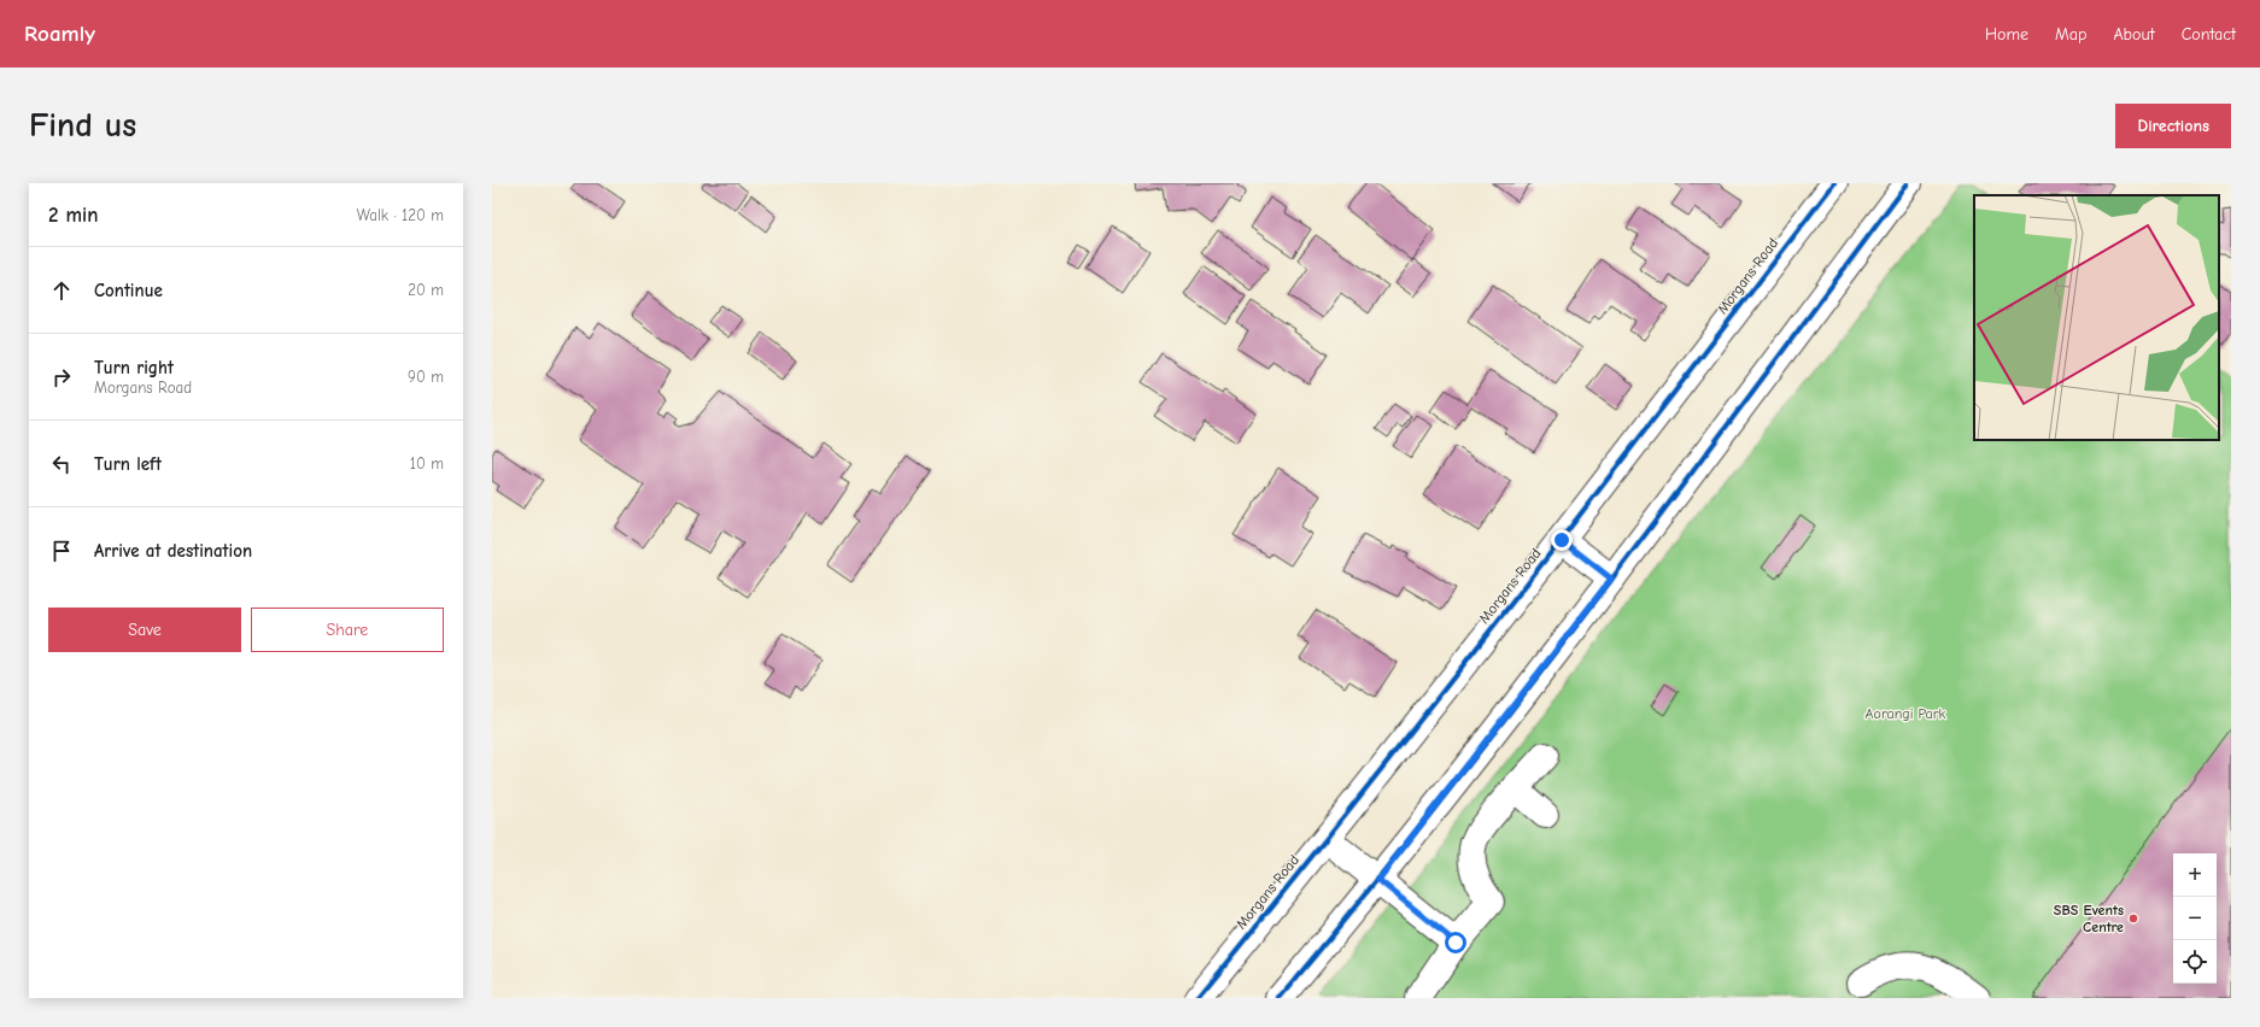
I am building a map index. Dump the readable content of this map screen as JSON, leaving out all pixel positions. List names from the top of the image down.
{
  "streets": {
    "street": ["Morgans Road"]
  },
  "parks": ["Aorangi Park"],
  "places": ["SBS Events Centre"],
  "page": {
    "header": "Roamly",
    "nav": [
      "Home",
      "Map",
      "About",
      "Contact"
    ],
    "buttons": [
      "Directions",
      ["Save", "Share"]
    ],
    "title": "Find us",
    "heading": ["2 min", "Walk · 120 m"],
    "list": [
      ["Continue", "20 m"],
      ["Turn right", "Morgans Road", "90 m"],
      ["Turn left", "10 m"],
      "Arrive at destination"
    ],
    "map_buttons": ["+", "−"]
  }
}
